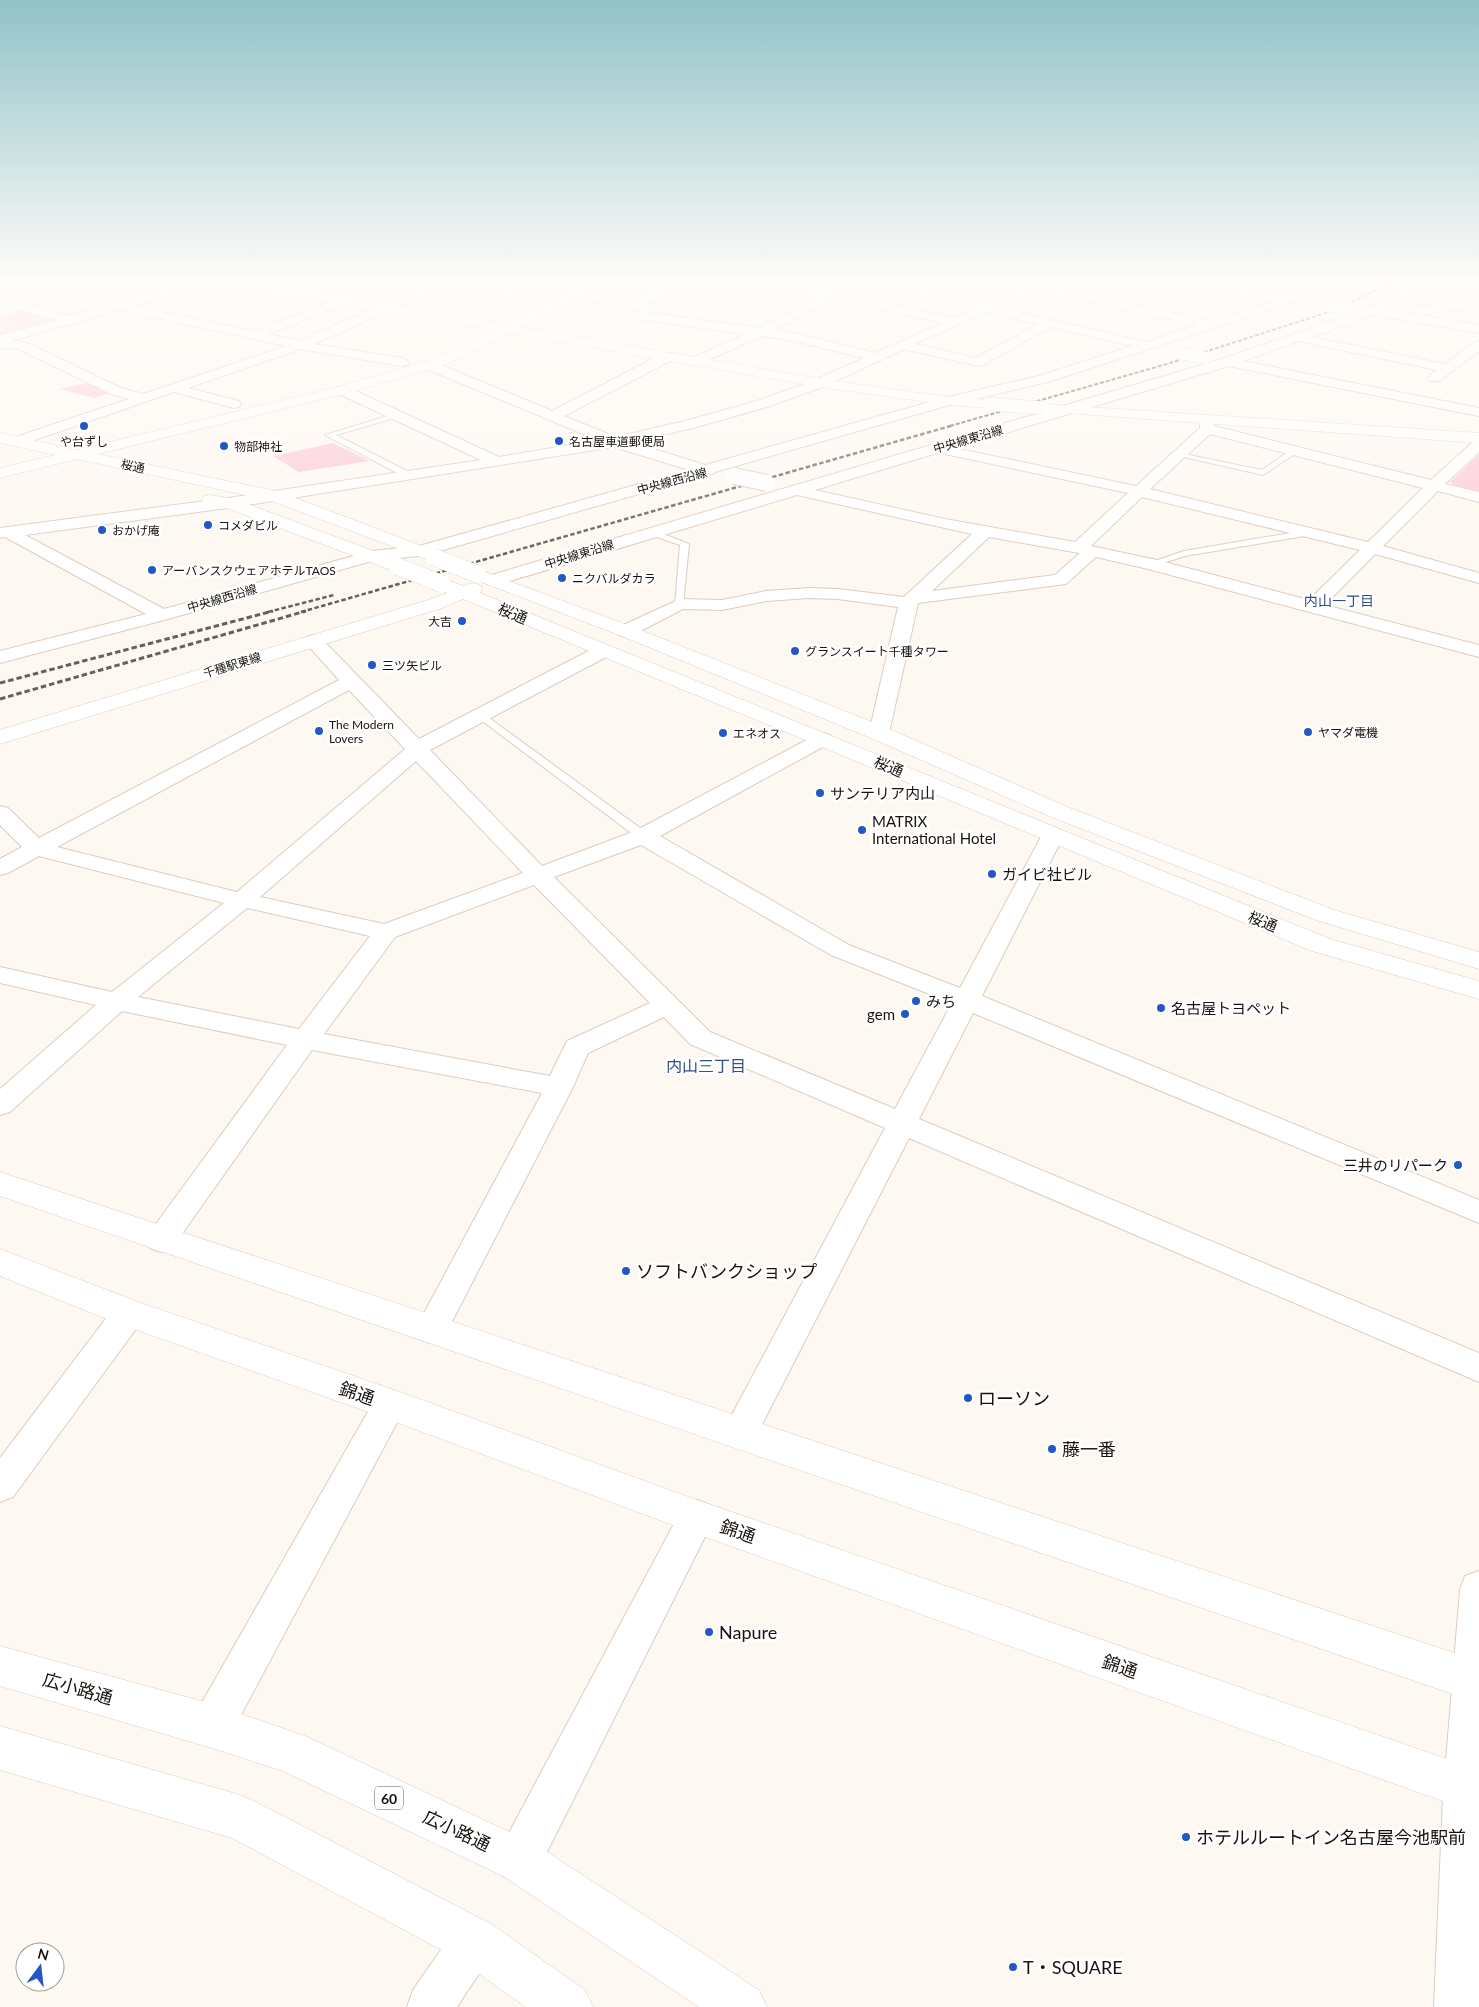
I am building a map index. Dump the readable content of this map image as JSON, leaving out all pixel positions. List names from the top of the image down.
{
  "streets": {
    "street": [
      "中央線東沿線",
      "桜通",
      "中央線西沿線",
      "千種駅東線",
      "錦通",
      "広小路通",
      "60"
    ]
  },
  "crossings": [
    ["中央線東沿線", "桜通"],
    ["中央線東沿線", "千種駅東線"],
    ["桜通", "中央線西沿線"],
    ["桜通", "千種駅東線"]
  ],
  "districts": ["内山一丁目", "内山三丁目"],
  "places": [
    "や台ずし",
    "名古屋車道郵便局",
    "物部神社",
    "コメダビル",
    "おかげ庵",
    "アーバンスクウェアホテルTAOS",
    "ニクバルダカラ",
    "大吉",
    "グランスイート千種タワー",
    "三ツ矢ビル",
    "The Modern Lovers",
    "ヤマダ電機",
    "エネオス",
    "サンテリア内山",
    "MATRIX International Hotel",
    "ガイビ社ビル",
    "みち",
    "名古屋トヨペット",
    "gem",
    "三井のリパーク",
    "ソフトバンクショップ",
    "ローソン",
    "藤一番",
    "Napure",
    "ホテルルートイン名古屋今池駅前",
    "T・SQUARE"
  ],
  "north": "top"
}
